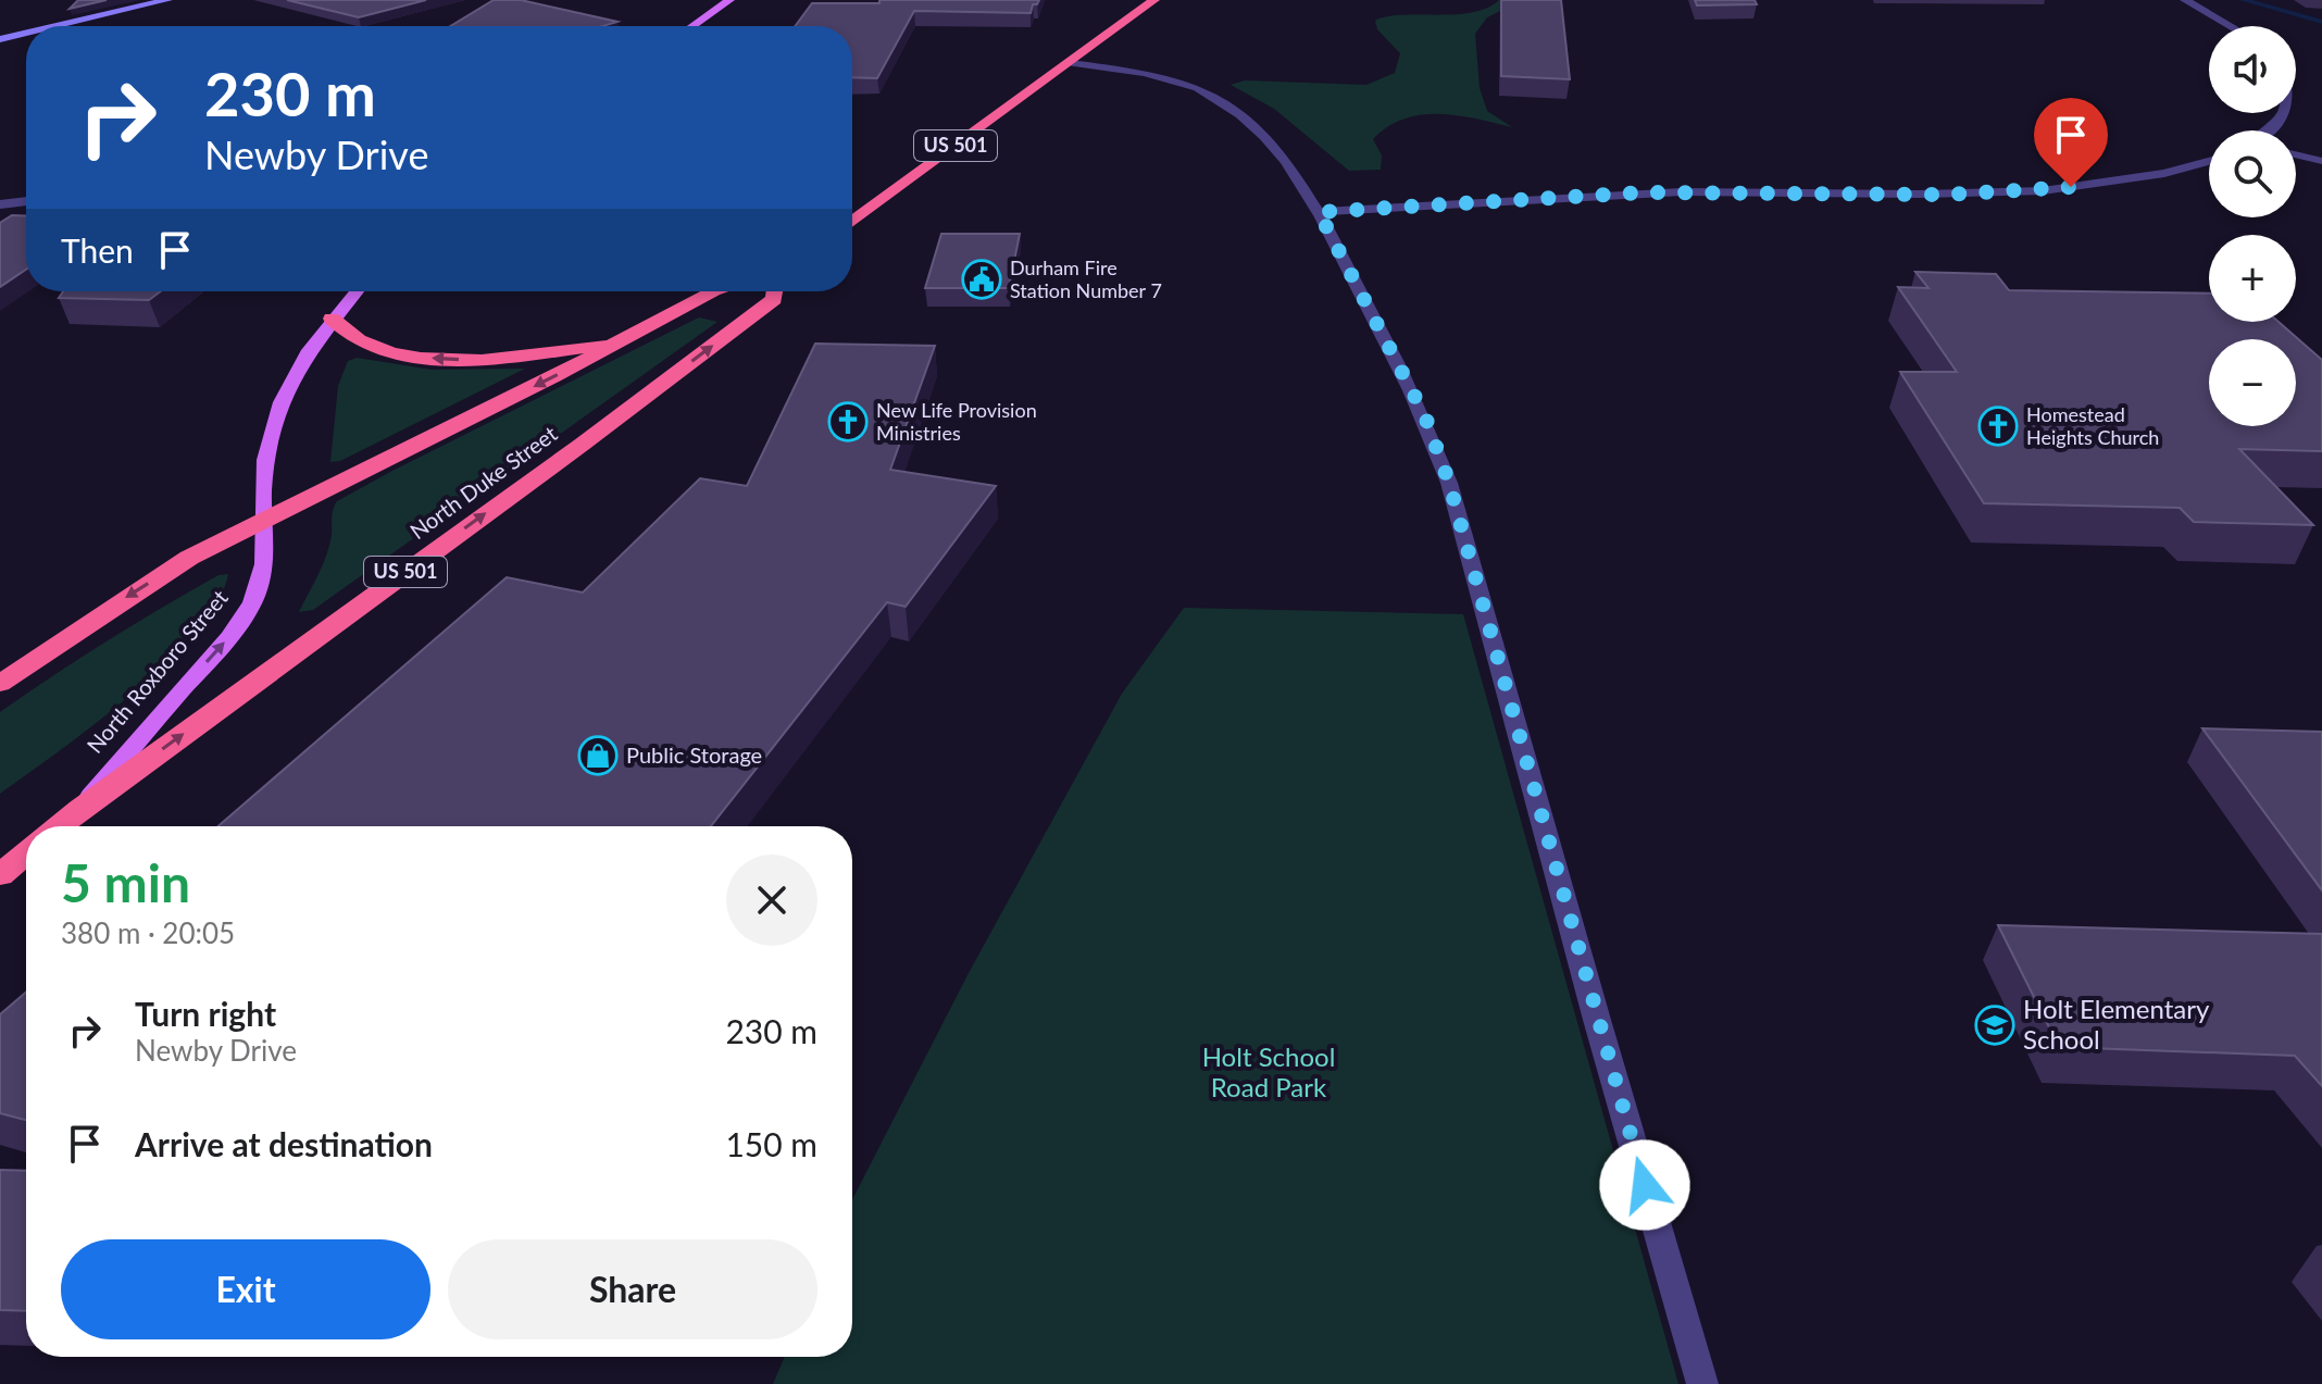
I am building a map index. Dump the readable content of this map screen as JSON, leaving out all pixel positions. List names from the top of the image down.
{
  "streets": {
    "highway": ["US 501", "North Duke Street", "North Roxboro Street"]
  },
  "crossings": [
    ["North Duke Street", "North Roxboro Street"]
  ],
  "one_way": ["North Roxboro Street"],
  "parks": ["Holt School Road Park"],
  "places": {
    "public building": ["Durham Fire Station Number 7"],
    "church": ["New Life Provision Ministries", "Homestead Heights Church"],
    "shop": ["Public Storage"],
    "school or university": ["Holt Elementary School"]
  },
  "page": {
    "map_buttons": ["+", "−"],
    "turn": ["230 m", "Newby Drive"],
    "then": "Then",
    "heading": ["5 min", "380 m · 20:05"],
    "list": [
      {
        "name": "Turn right",
        "note": "Newby Drive",
        "value": "230 m"
      },
      {
        "name": "Arrive at destination",
        "value": "150 m"
      }
    ],
    "buttons": ["Exit", "Share"]
  }
}
